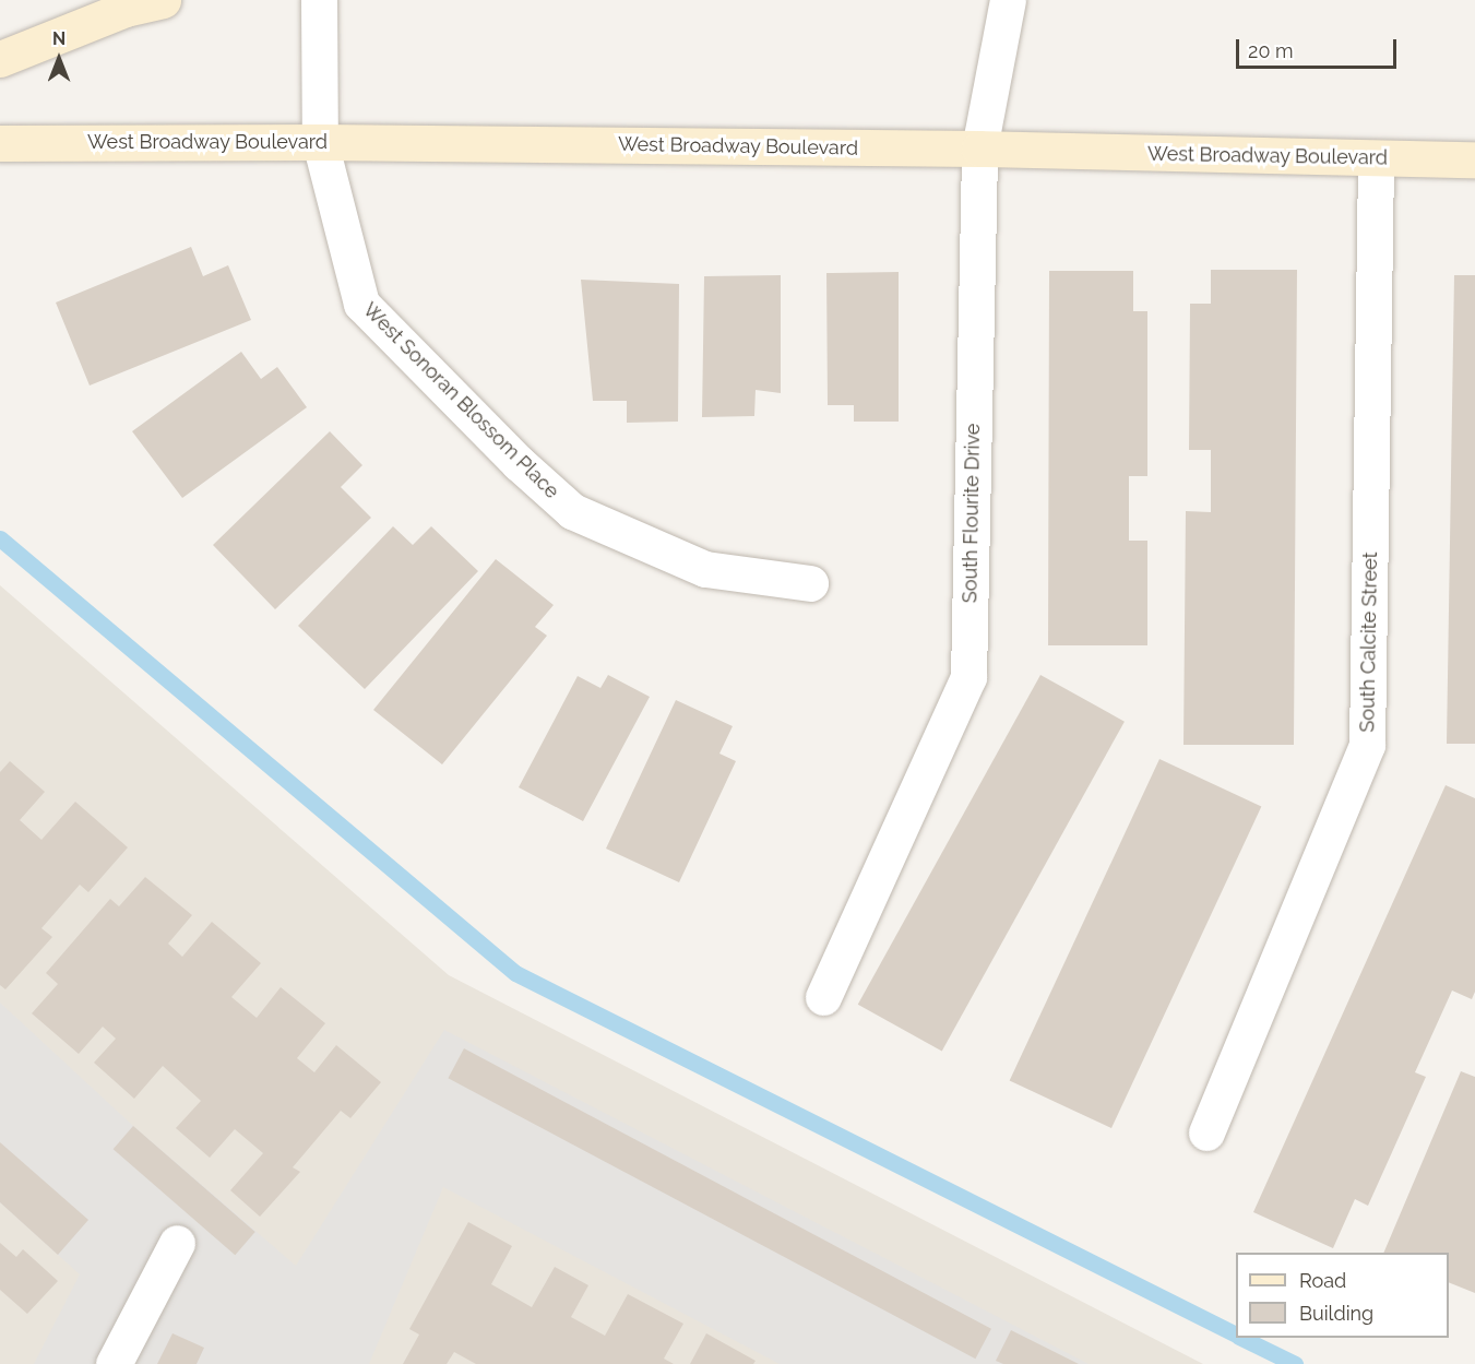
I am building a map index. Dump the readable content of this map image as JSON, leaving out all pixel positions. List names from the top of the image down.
{
  "streets": {
    "street": [
      "West Broadway Boulevard",
      "West Sonoran Blossom Place",
      "South Flourite Drive",
      "South Calcite Street"
    ]
  },
  "crossings": [
    ["West Broadway Boulevard", "West Sonoran Blossom Place"],
    ["West Broadway Boulevard", "South Flourite Drive"],
    ["West Broadway Boulevard", "South Calcite Street"]
  ],
  "legend": ["Road", "Building"],
  "scale_bar": "20 m",
  "north": "top"
}
